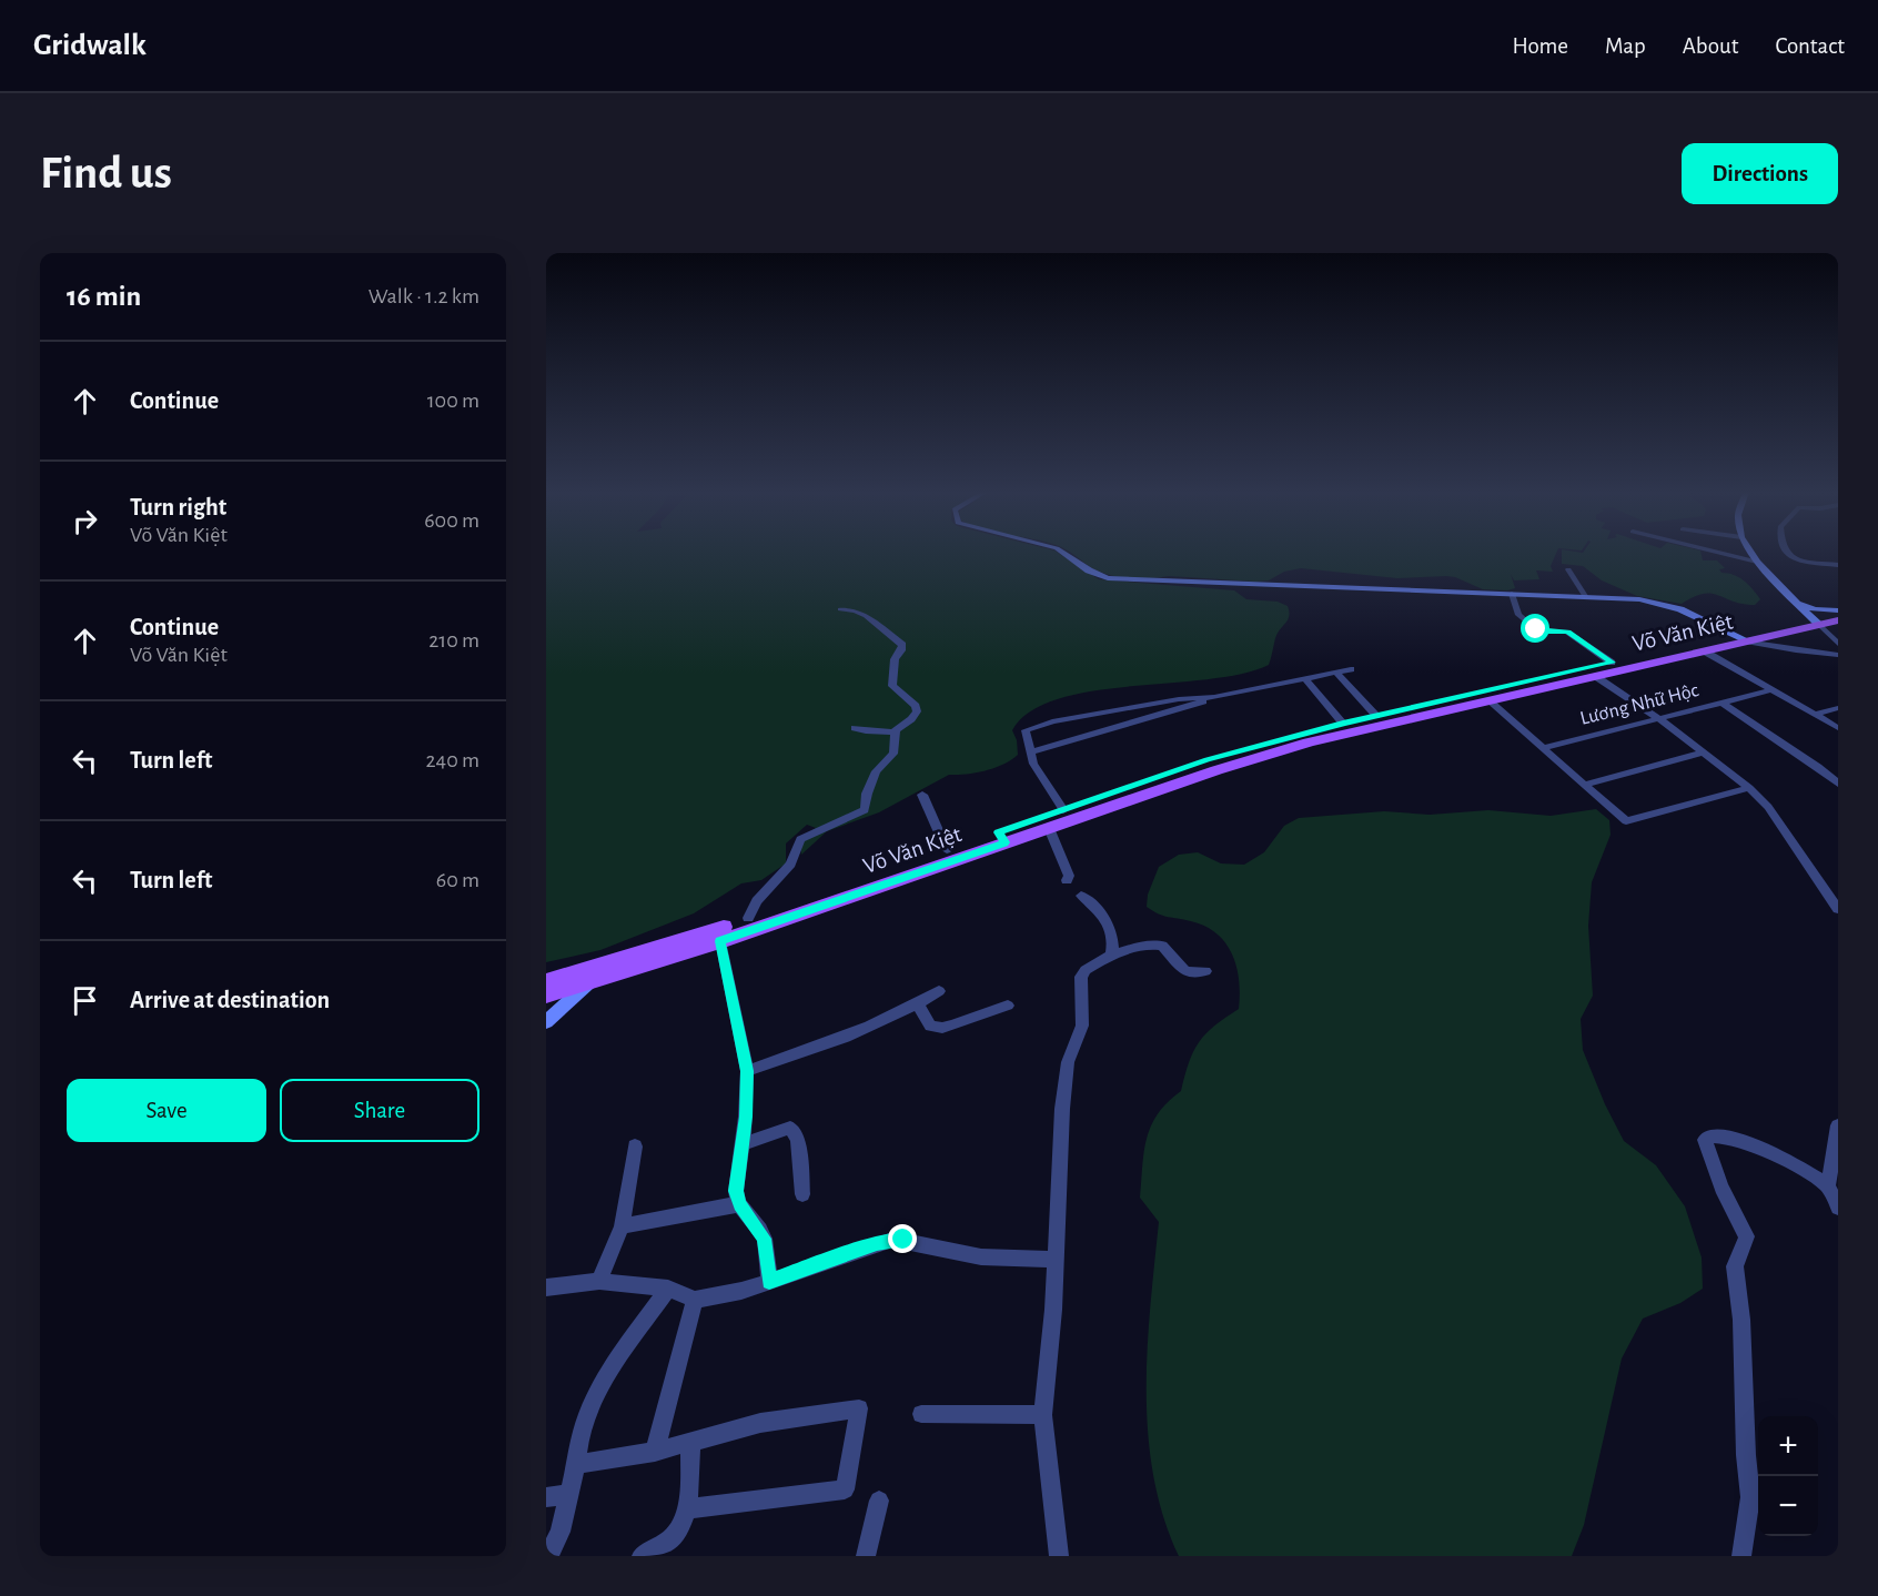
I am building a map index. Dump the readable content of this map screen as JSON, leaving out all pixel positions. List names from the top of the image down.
{
  "streets": {
    "main road": ["Võ Văn Kiệt"],
    "street": ["Lương Nhữ Hộc"]
  },
  "page": {
    "header": "Gridwalk",
    "nav": [
      "Home",
      "Map",
      "About",
      "Contact"
    ],
    "buttons": [
      "Directions",
      ["Save", "Share"]
    ],
    "title": "Find us",
    "heading": ["16 min", "Walk · 1.2 km"],
    "list": [
      ["Continue", "100 m"],
      ["Turn right", "Võ Văn Kiệt", "600 m"],
      ["Continue", "Võ Văn Kiệt", "210 m"],
      ["Turn left", "240 m"],
      ["Turn left", "60 m"],
      "Arrive at destination"
    ],
    "map_buttons": ["+", "−"]
  }
}
